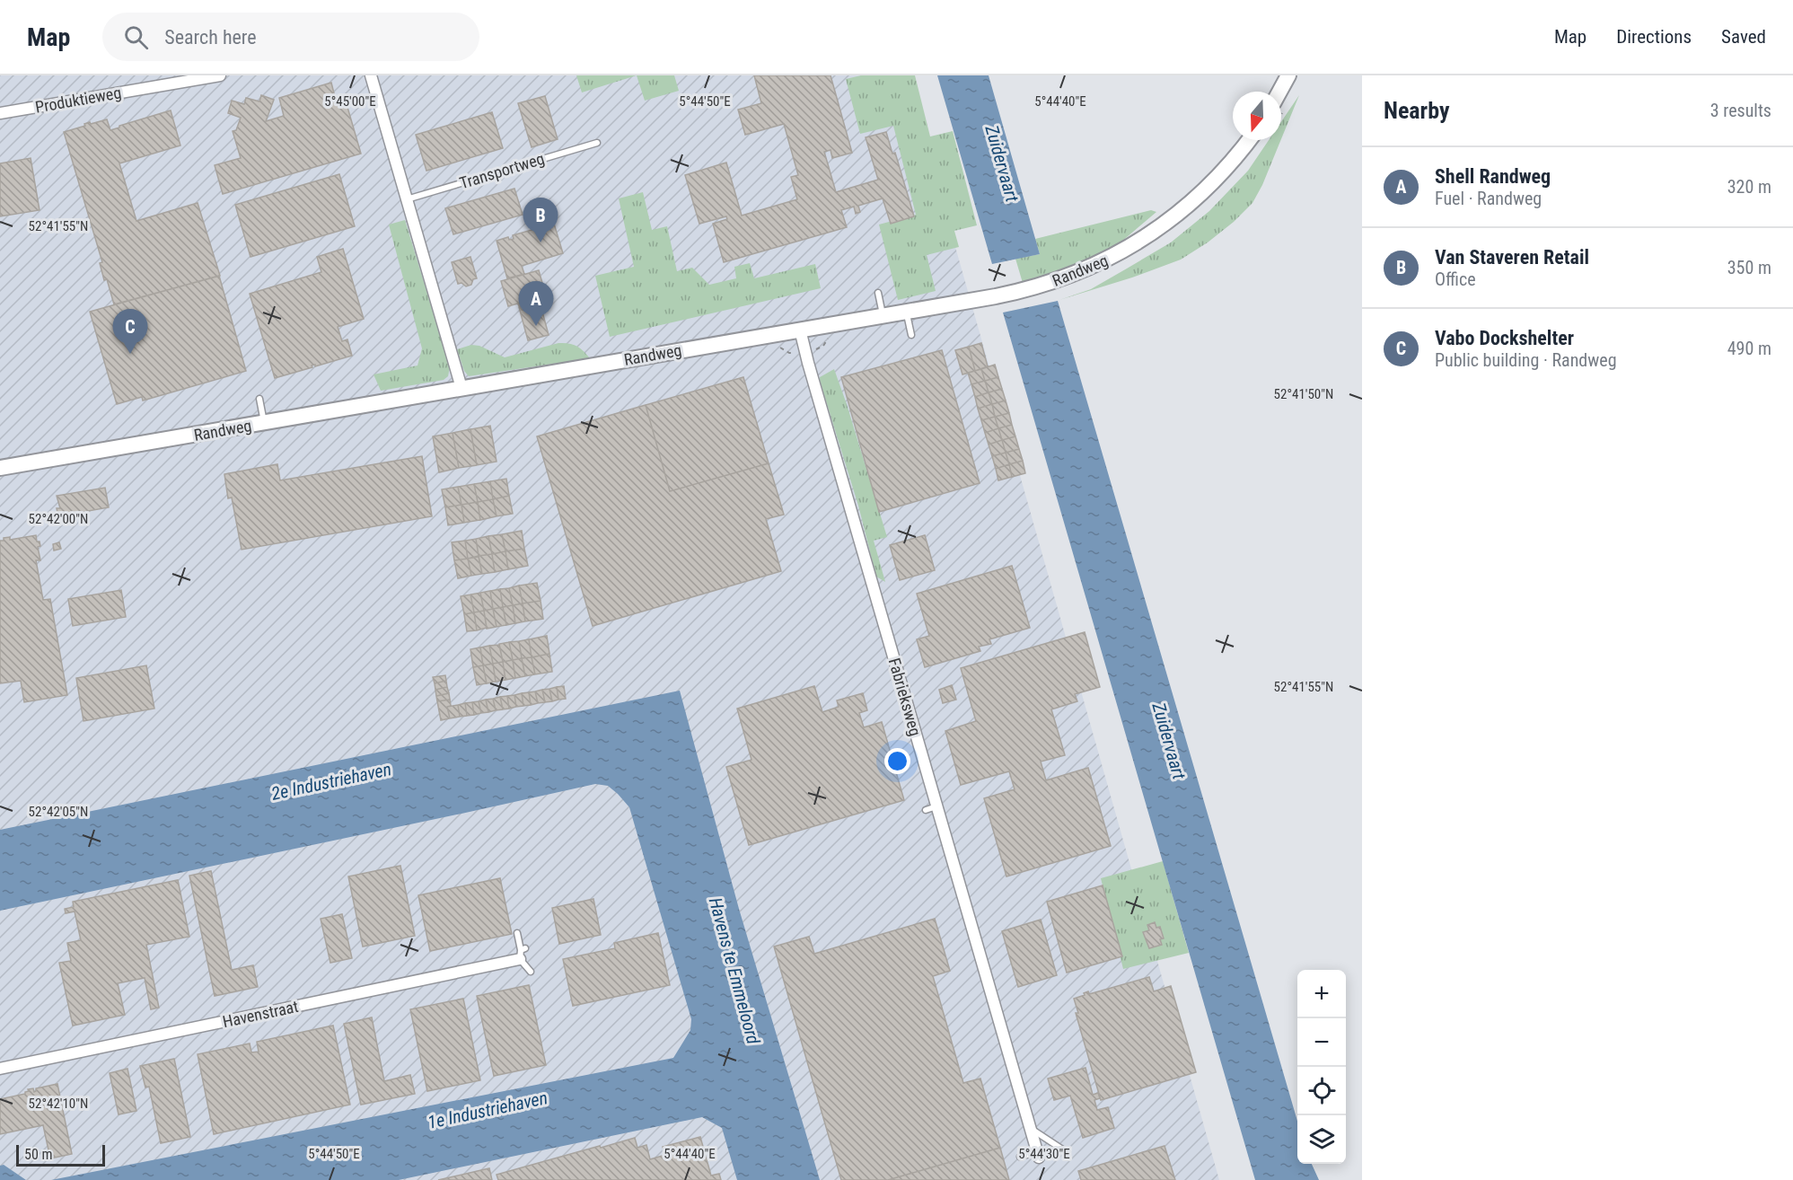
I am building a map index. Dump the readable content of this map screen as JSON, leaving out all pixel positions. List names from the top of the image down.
{
  "streets": {
    "street": [
      "Produktieweg",
      "Randweg",
      "Fabrieksweg",
      "Havenstraat"
    ],
    "lane": ["Transportweg"]
  },
  "crossings": [
    ["Randweg", "Fabrieksweg"]
  ],
  "water": [
    "Zuidervaart",
    "2e Industriehaven",
    "Havens te Emmeloord",
    "1e Industriehaven"
  ],
  "scale_bar": "50 m",
  "north": "bottom",
  "page": {
    "header": "Map",
    "search": "Search here",
    "nav": ["Map", "Directions", "Saved"],
    "heading": ["Nearby", "3 results"],
    "list": [
      {
        "mark": "A",
        "name": "Shell Randweg",
        "note": "Fuel · Randweg",
        "value": "320 m"
      },
      {
        "mark": "B",
        "name": "Van Staveren Retail",
        "note": "Office",
        "value": "350 m"
      },
      {
        "mark": "C",
        "name": "Vabo Dockshelter",
        "note": "Public building · Randweg",
        "value": "490 m"
      }
    ],
    "pins": ["B", "A", "C"],
    "map_buttons": ["+", "−"],
    "scale": "50 m"
  },
  "coordinates": [
    "5°45'00\"E",
    "5°44'50\"E",
    "5°44'40\"E",
    "52°41'55\"N",
    "52°41'50\"N",
    "52°42'00\"N",
    "52°42'05\"N",
    "52°42'10\"N",
    "5°44'30\"E"
  ]
}
